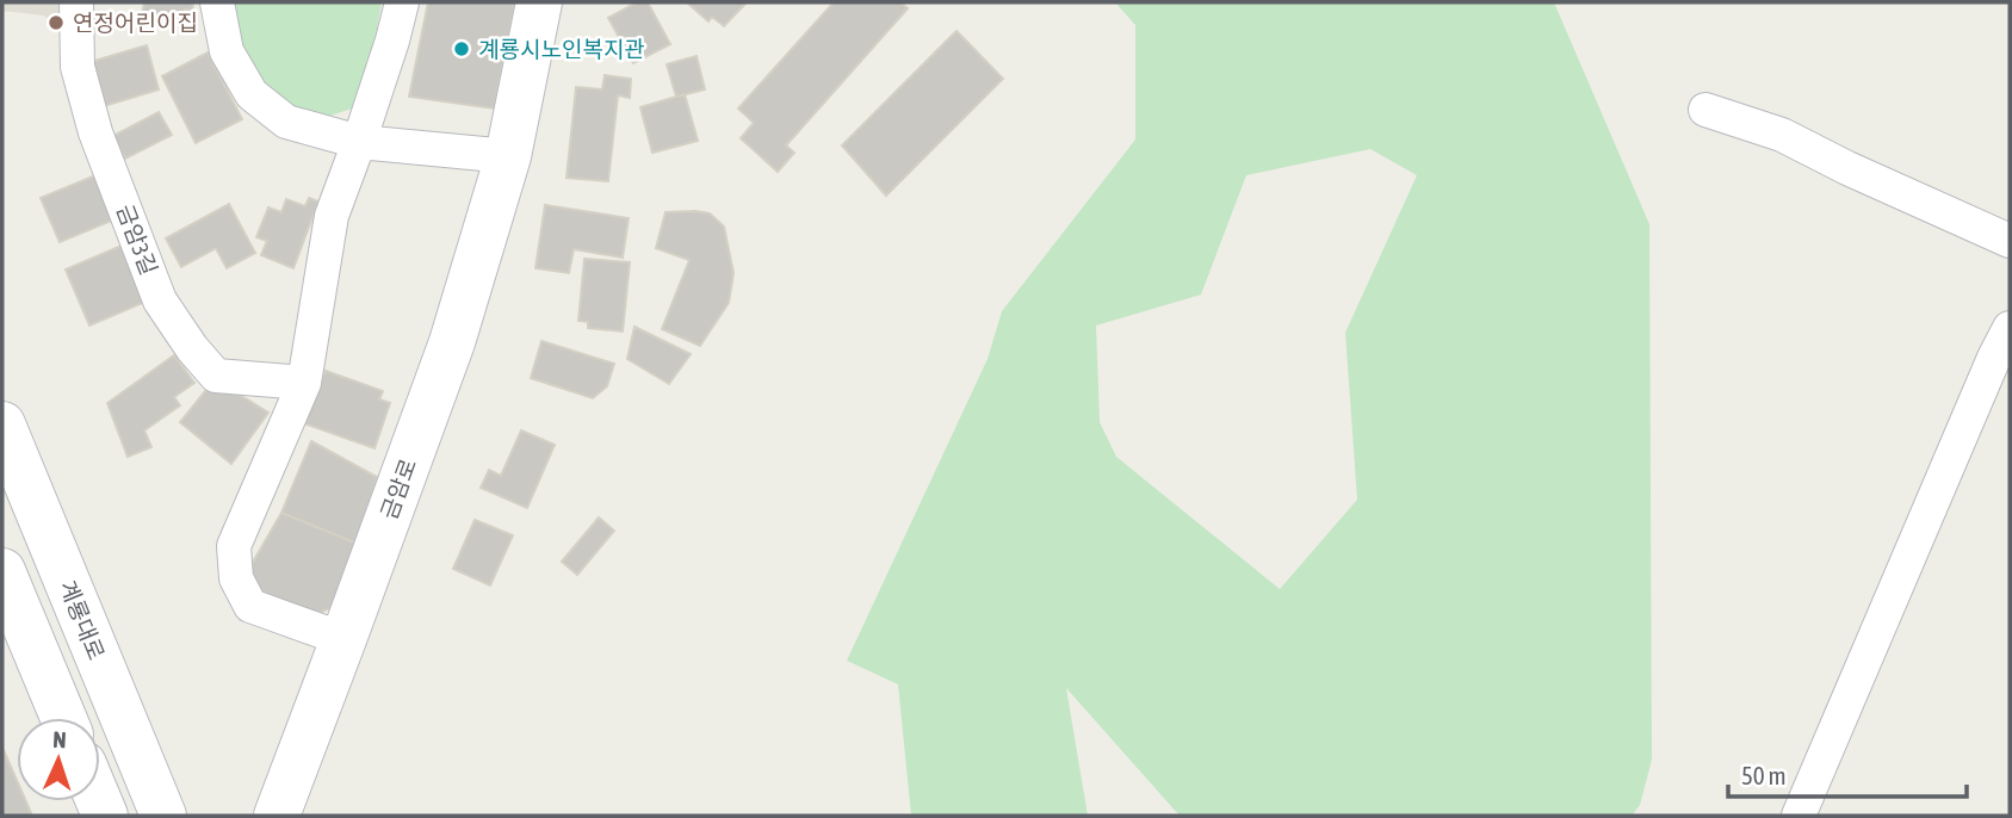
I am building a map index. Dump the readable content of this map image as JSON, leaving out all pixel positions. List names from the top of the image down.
{
  "streets": {
    "street": ["금암3길", "금암로", "계룡대로"]
  },
  "places": ["연정어린이집", "계룡시노인복지관"],
  "scale_bar": "50 m",
  "north": "top"
}
